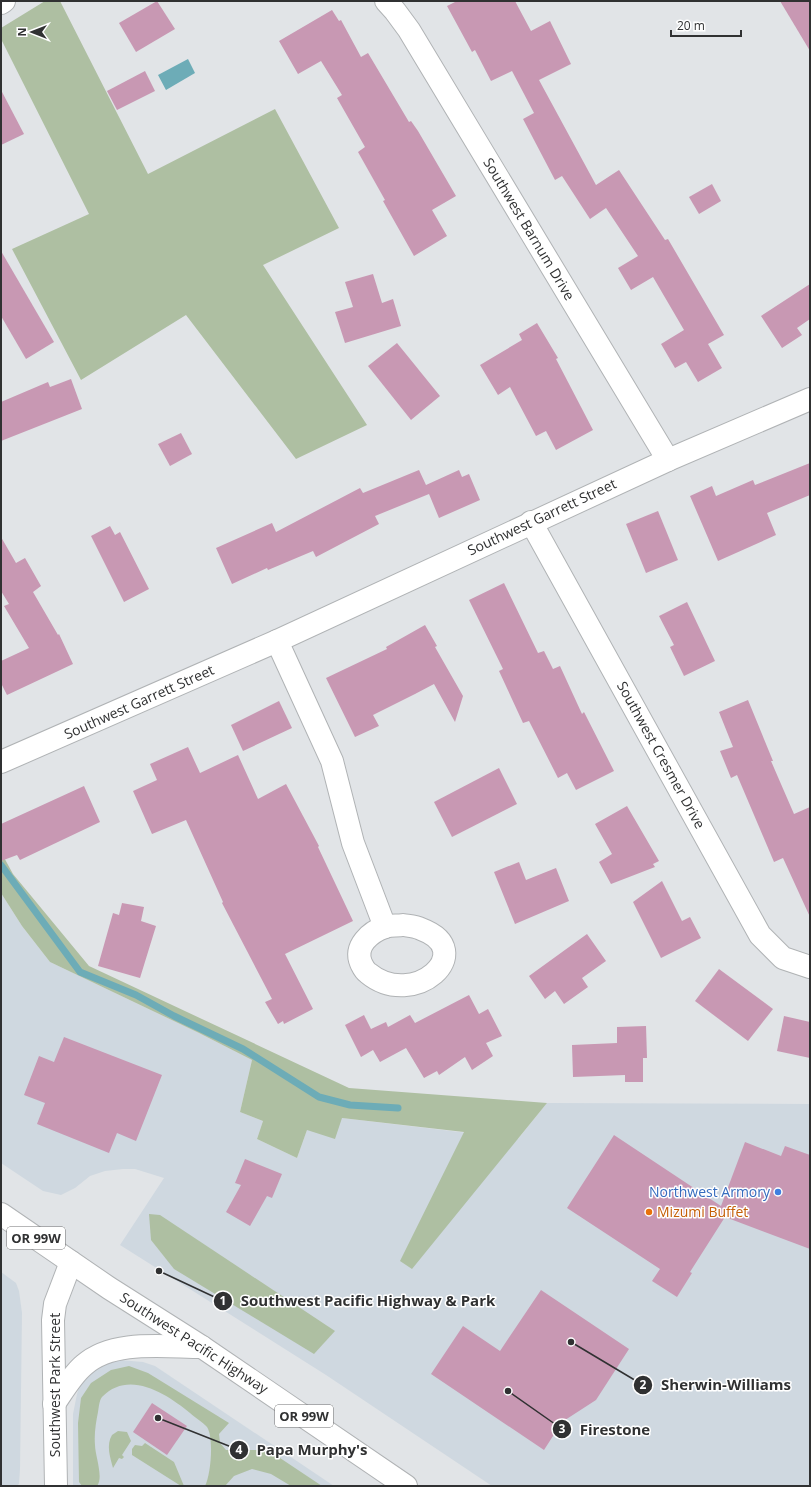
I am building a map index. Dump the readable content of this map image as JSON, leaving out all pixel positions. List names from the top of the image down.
{
  "streets": {
    "main road": [
      "Southwest Barnum Drive",
      "Southwest Garrett Street",
      "Southwest Cresmer Drive",
      "OR 99W",
      "Southwest Pacific Highway",
      "Southwest Park Street"
    ]
  },
  "crossings": [
    ["Southwest Barnum Drive", "Southwest Garrett Street"],
    ["Southwest Garrett Street", "Southwest Cresmer Drive"],
    ["Southwest Pacific Highway", "Southwest Park Street"]
  ],
  "places": [
    "Northwest Armory",
    "Mizumi Buffet",
    "Southwest Pacific Highway & Park",
    "Sherwin-Williams",
    "Firestone",
    "Papa Murphy's"
  ],
  "scale_bar": "20 m",
  "north": "left"
}
